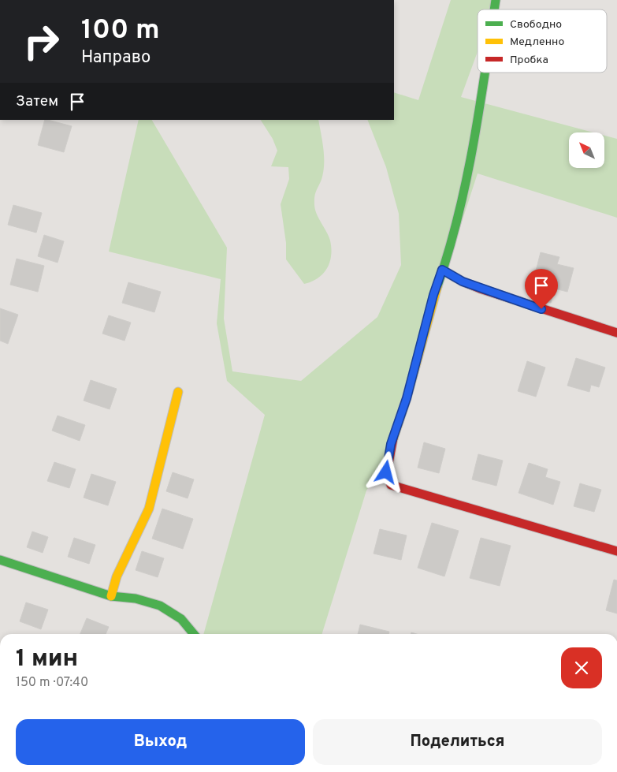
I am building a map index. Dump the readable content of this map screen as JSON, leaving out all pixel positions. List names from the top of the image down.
{
  "legend": ["Свободно", "Медленно", "Пробка"],
  "north": "top left",
  "page": {
    "turn": ["100 m", "Направо"],
    "then": "Затем",
    "heading": ["1 мин", "150 m · 07:40"],
    "buttons": ["Выход", "Поделиться"]
  }
}
